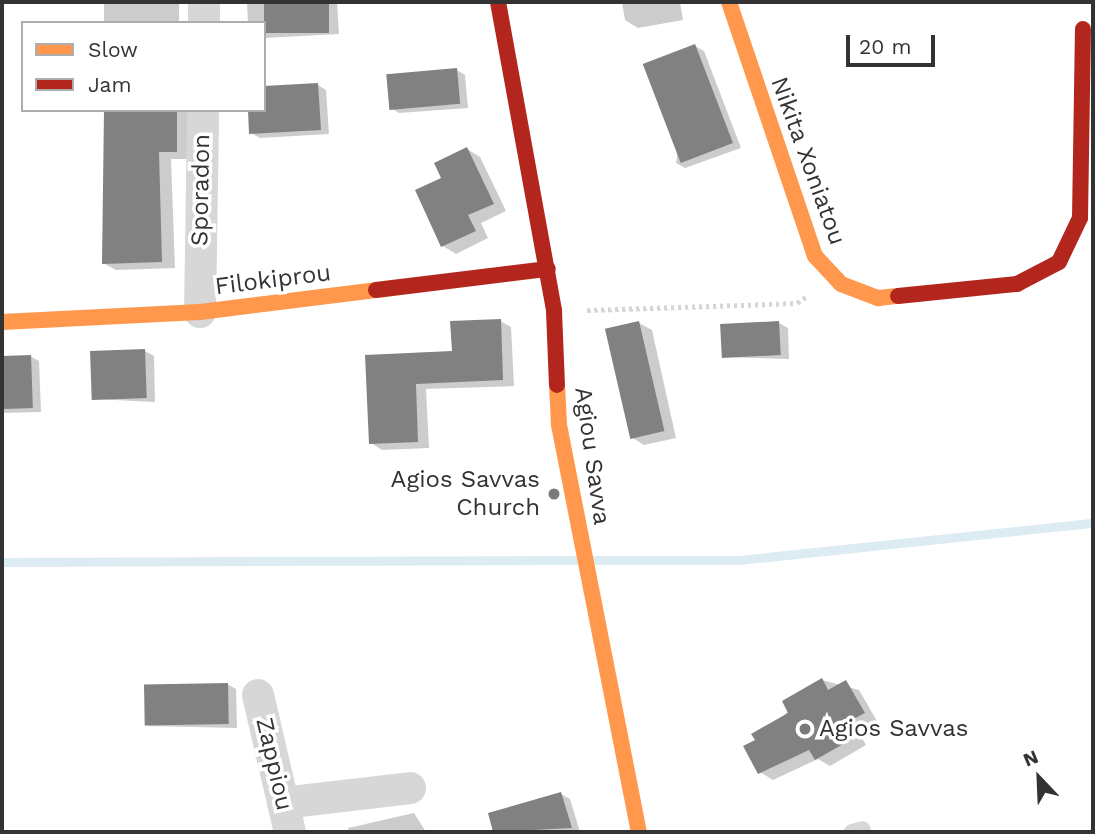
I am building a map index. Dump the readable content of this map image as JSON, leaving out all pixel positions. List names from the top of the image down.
{
  "streets": {
    "street": [
      "Nikita Xoniatou",
      "Sporadon",
      "Filokiprou",
      "Agiou Savva",
      "Zappiou"
    ]
  },
  "crossings": [
    ["Sporadon", "Filokiprou"],
    ["Filokiprou", "Agiou Savva"]
  ],
  "places": ["Agios Savvas Church", "Agios Savvas"],
  "legend": ["Slow", "Jam"],
  "scale_bar": "20 m",
  "north": "top left"
}
